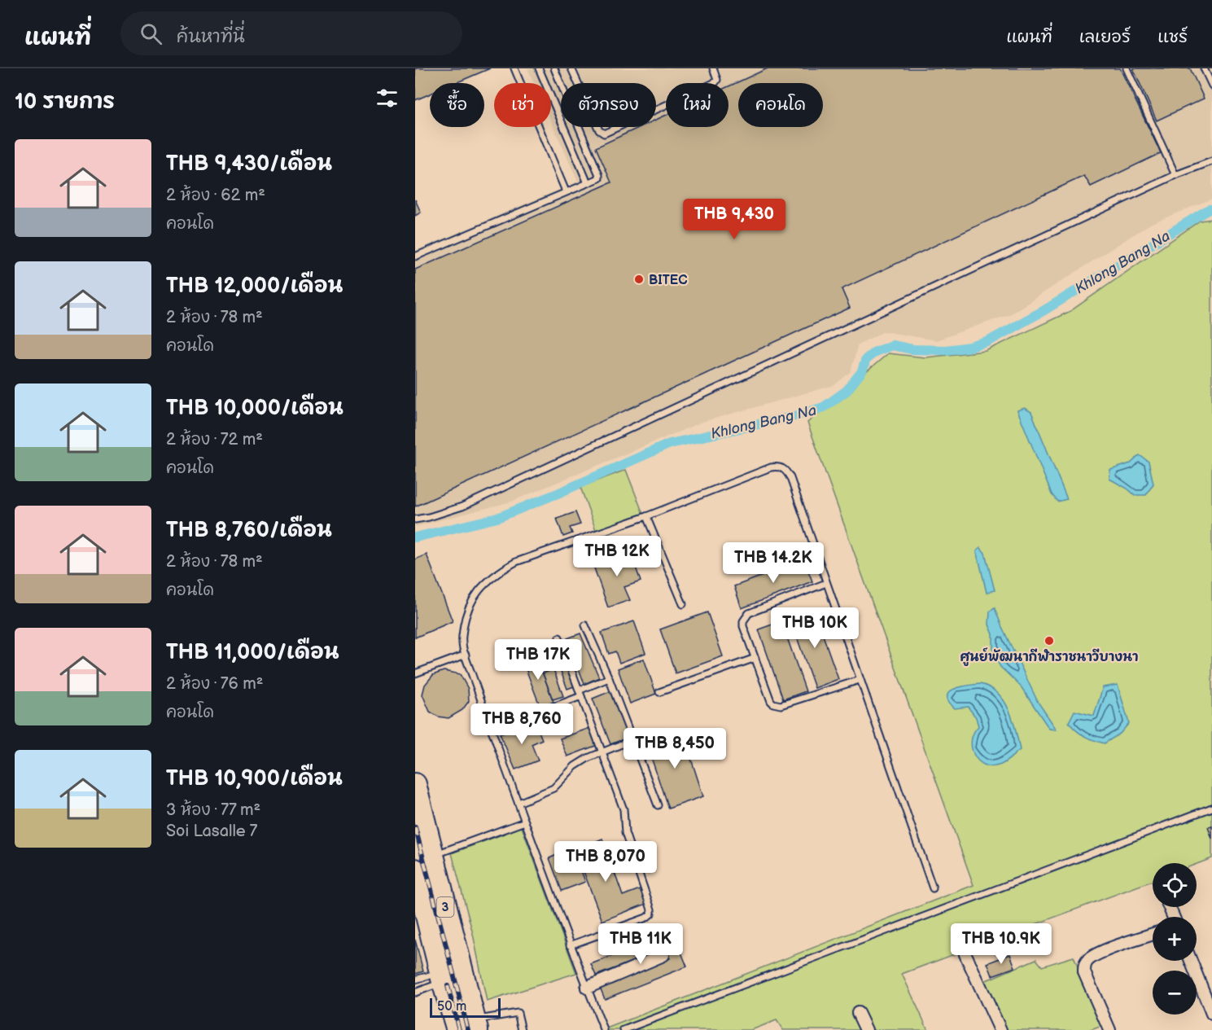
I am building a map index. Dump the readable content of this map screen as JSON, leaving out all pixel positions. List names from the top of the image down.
{
  "streets": {
    "highway": ["3"]
  },
  "water": ["Khlong Bang Na"],
  "places": ["BITEC", "ศูนย์พัฒนากีฬาราชนาวีบางนา"],
  "scale_bar": "50 m",
  "page": {
    "header": "แผนที่",
    "search": "ค้นหาที่นี่",
    "nav": ["แผนที่", "เลเยอร์", "แชร์"],
    "heading": "10 รายการ",
    "chip": [
      "ซื้อ",
      "เช่า",
      "ตัวกรอง",
      "ใหม่",
      "คอนโด"
    ],
    "list": [
      {
        "name": "THB 9,430/เดือน",
        "note": "2 ห้อง · 62 m² · คอนโด"
      },
      {
        "name": "THB 12,000/เดือน",
        "note": "2 ห้อง · 78 m² · คอนโด"
      },
      {
        "name": "THB 10,000/เดือน",
        "note": "2 ห้อง · 72 m² · คอนโด"
      },
      {
        "name": "THB 8,760/เดือน",
        "note": "2 ห้อง · 78 m² · คอนโด"
      },
      {
        "name": "THB 11,000/เดือน",
        "note": "2 ห้อง · 76 m² · คอนโด"
      },
      {
        "name": "THB 10,900/เดือน",
        "note": "3 ห้อง · 77 m² · Soi Lasalle 7"
      }
    ],
    "price": [
      "THB 9,430",
      "THB 12K",
      "THB 14.2K",
      "THB 10K",
      "THB 17K",
      "THB 8,760",
      "THB 8,450",
      "THB 8,070",
      "THB 11K",
      "THB 10.9K"
    ],
    "map_buttons": ["+", "−"],
    "scale": "50 m"
  }
}
